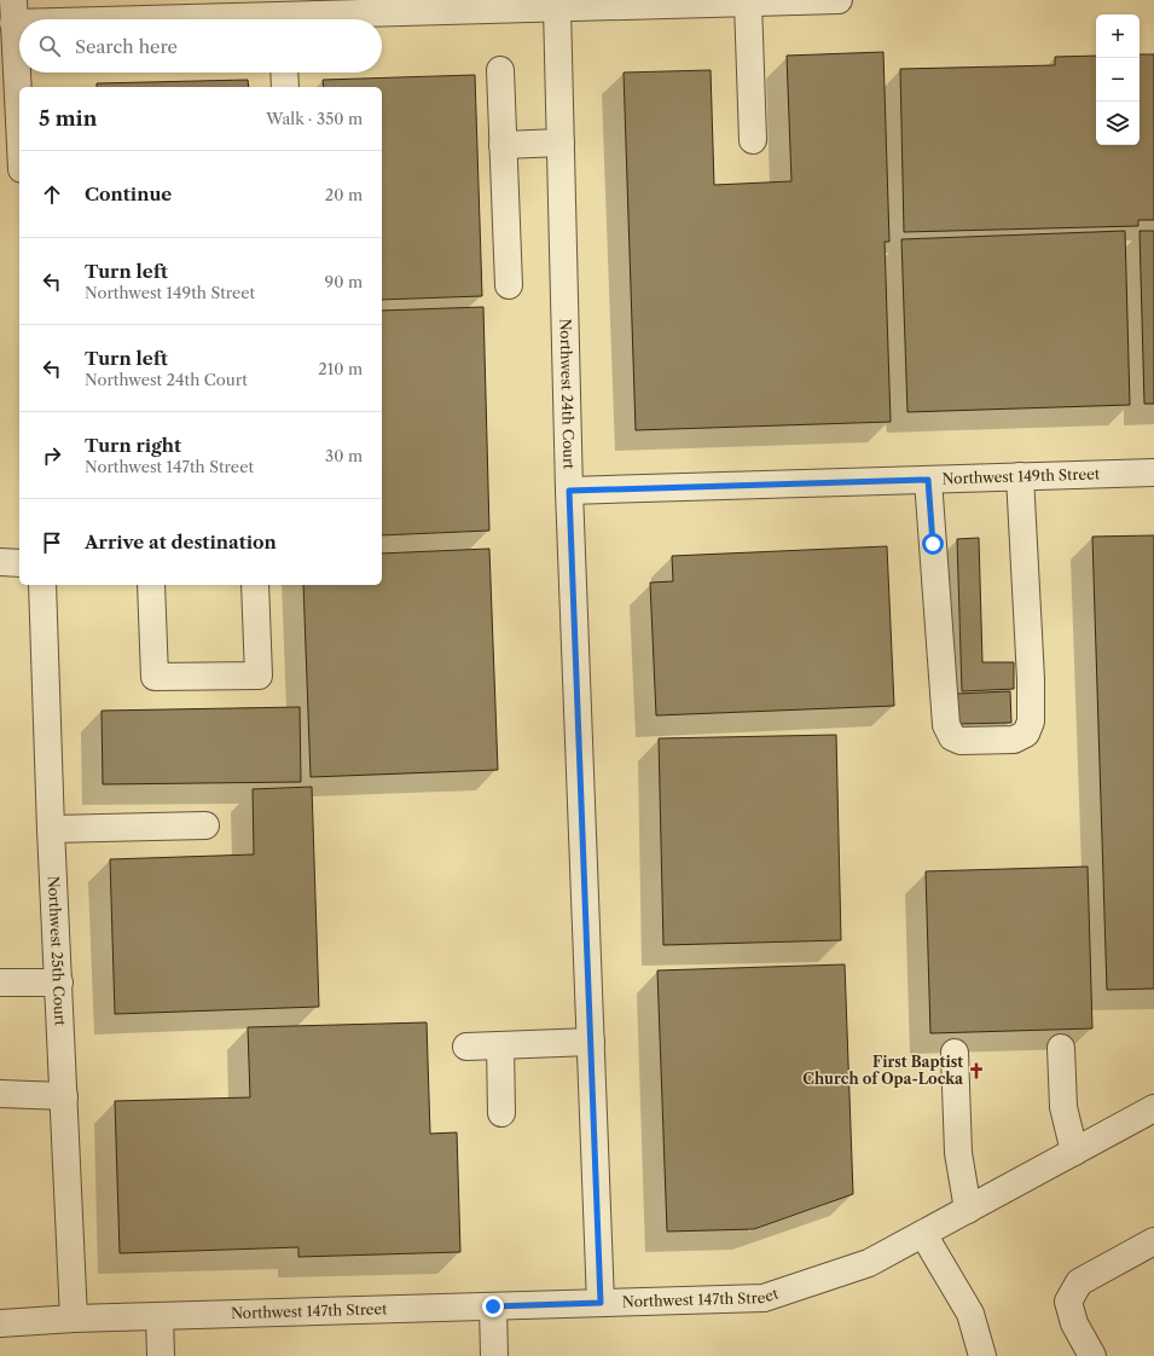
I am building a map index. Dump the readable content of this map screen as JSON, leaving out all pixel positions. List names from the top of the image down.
{
  "streets": {
    "street": [
      "Northwest 24th Court",
      "Northwest 149th Street",
      "Northwest 25th Court",
      "Northwest 147th Street"
    ]
  },
  "crossings": [
    ["Northwest 24th Court", "Northwest 149th Street"],
    ["Northwest 24th Court", "Northwest 147th Street"],
    ["Northwest 25th Court", "Northwest 147th Street"]
  ],
  "places": {
    "church": ["First Baptist Church of Opa-Locka"]
  },
  "page": {
    "map_buttons": ["+", "−"],
    "search": "Search here",
    "heading": ["5 min", "Walk · 350 m"],
    "list": [
      ["Continue", "20 m"],
      ["Turn left", "Northwest 149th Street", "90 m"],
      ["Turn left", "Northwest 24th Court", "210 m"],
      ["Turn right", "Northwest 147th Street", "30 m"],
      "Arrive at destination"
    ]
  }
}
